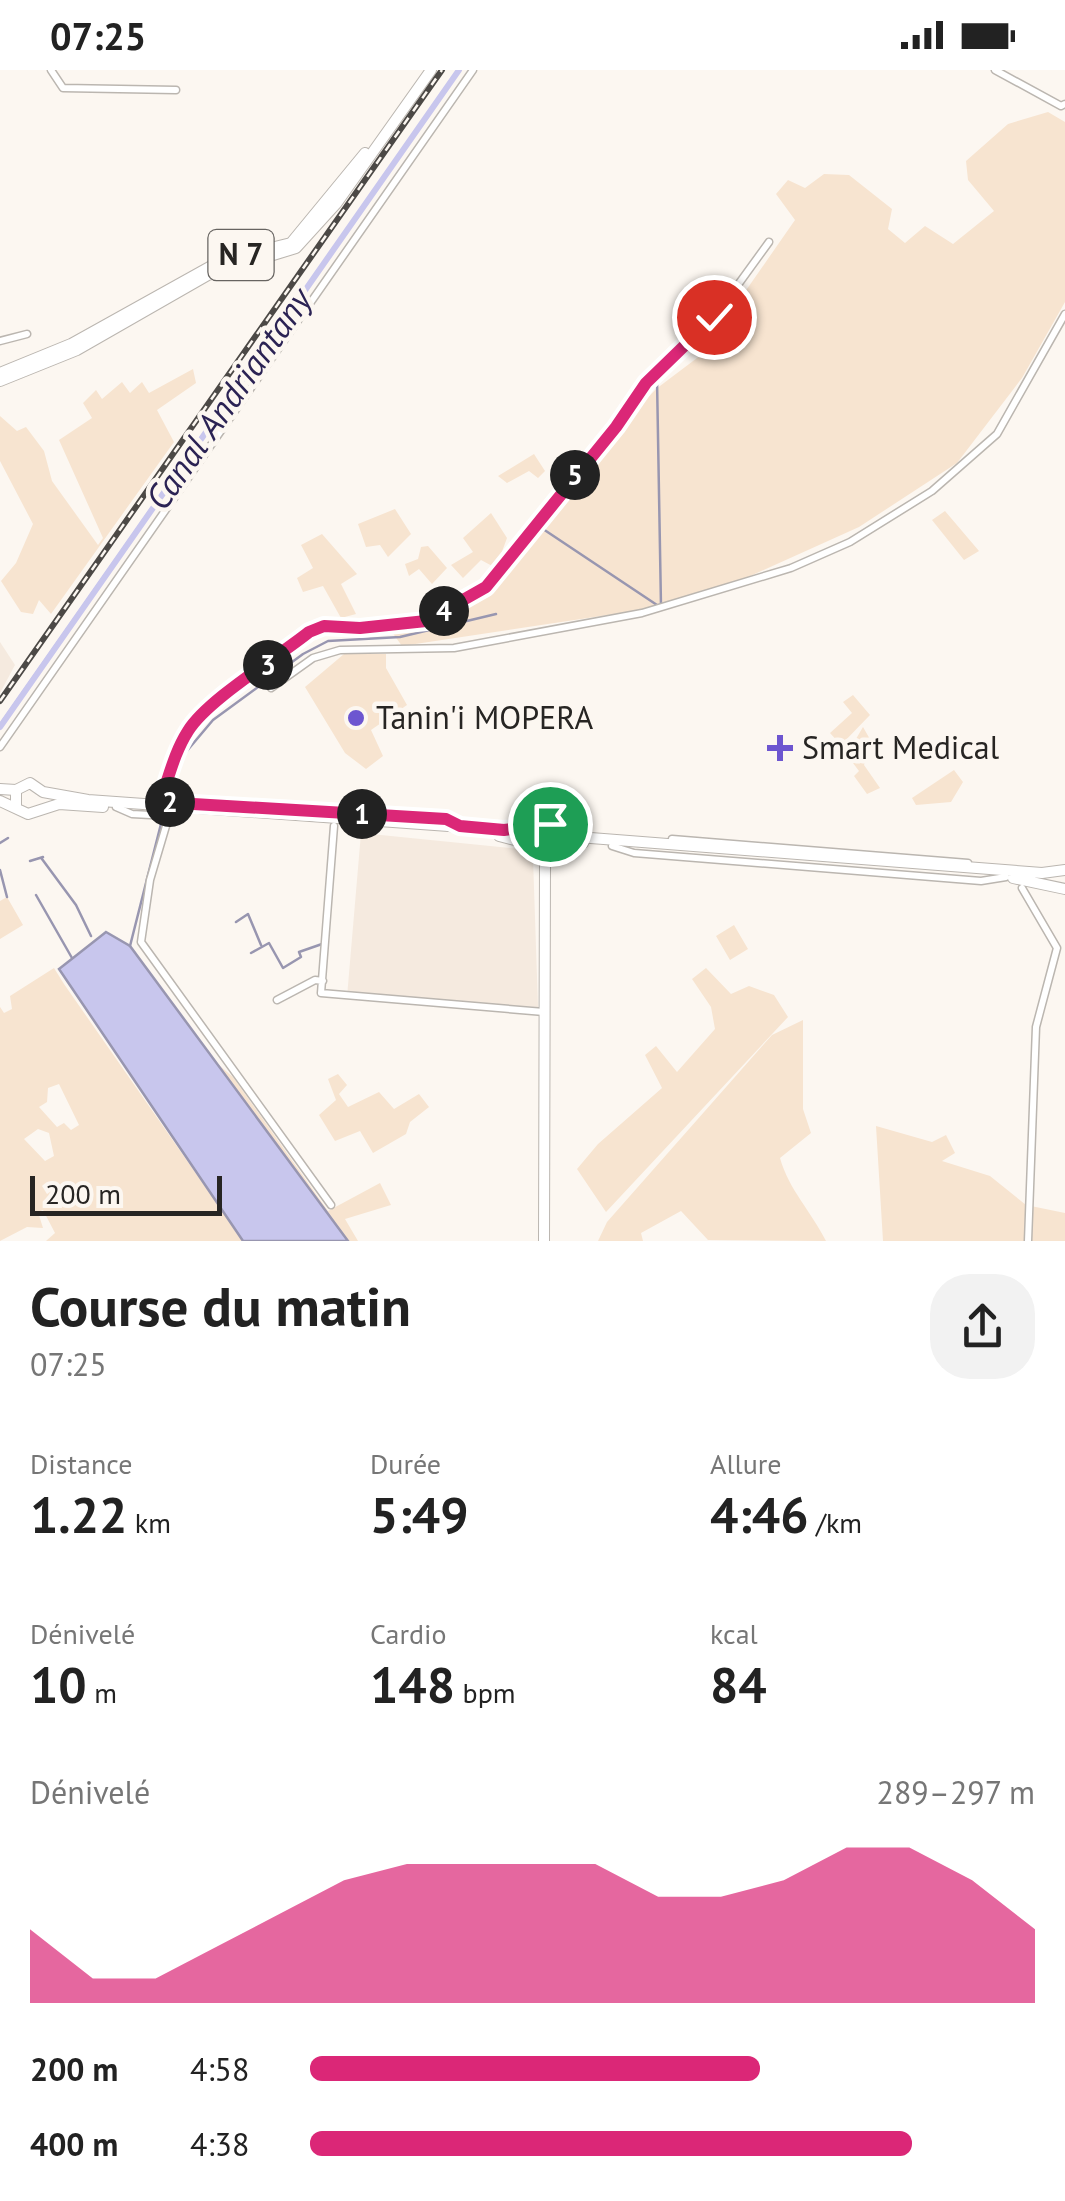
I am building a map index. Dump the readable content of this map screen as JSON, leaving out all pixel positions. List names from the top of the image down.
{
  "streets": {
    "main road": ["N 7"]
  },
  "water": ["Canal Andriantany"],
  "places": {
    "other": ["Tanin'i MOPERA"],
    "health": ["Smart Medical"]
  },
  "scale_bar": "200 m",
  "page": {
    "status": "07:25",
    "pins": [
      "5",
      "4",
      "3",
      "2",
      "1"
    ],
    "scale": "200 m",
    "heading": ["Course du matin", "07:25"],
    "stats": [
      ["Distance", "1.22 km"],
      ["Durée", "5:49"],
      ["Allure", "4:46 /km"],
      ["Dénivelé", "10 m"],
      ["Cardio", "148 bpm"],
      ["kcal", "84"]
    ],
    "chart": ["Dénivelé", "289–297 m"],
    "list": [
      {
        "name": "200 m",
        "note": "4:58"
      },
      {
        "name": "400 m",
        "note": "4:38"
      }
    ]
  }
}
